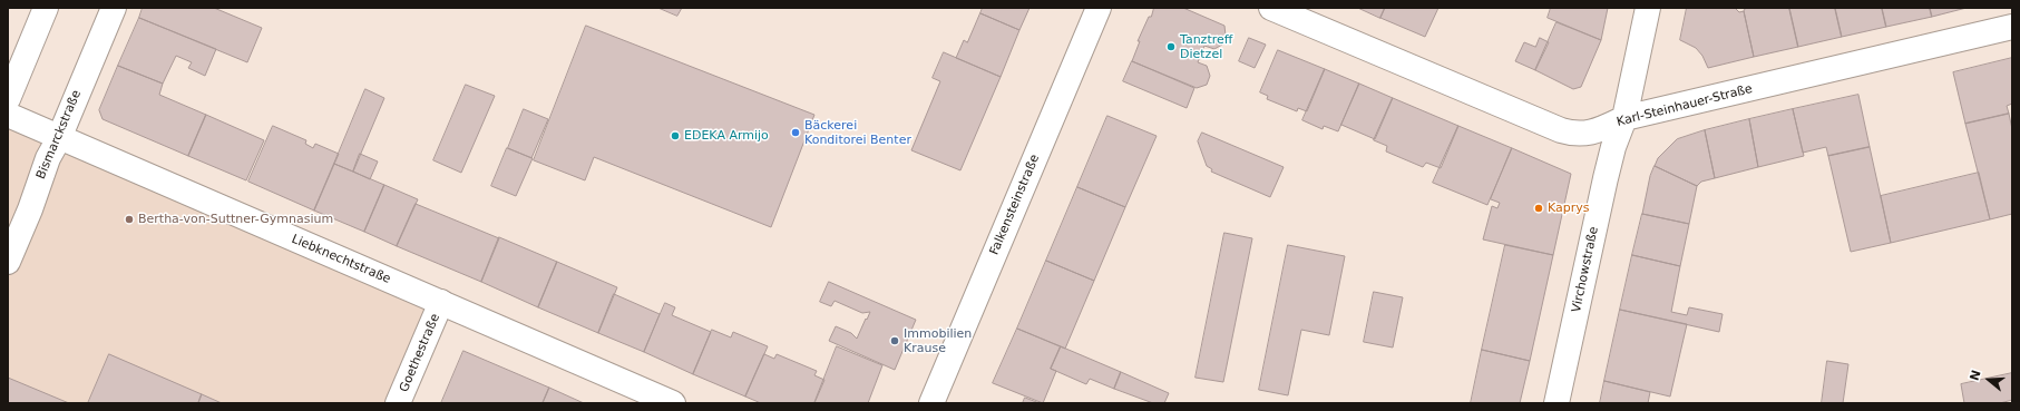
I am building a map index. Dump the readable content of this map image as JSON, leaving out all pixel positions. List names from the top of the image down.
{
  "streets": {
    "street": [
      "Karl-Steinhauer-Straße",
      "Bismarckstraße",
      "Falkensteinstraße",
      "Liebknechtstraße",
      "Virchowstraße",
      "Goethestraße"
    ]
  },
  "crossings": [
    ["Karl-Steinhauer-Straße", "Virchowstraße"],
    ["Bismarckstraße", "Liebknechtstraße"],
    ["Liebknechtstraße", "Goethestraße"]
  ],
  "places": [
    "Tanztreff Dietzel",
    "Bäckerei Konditorei Benter",
    "EDEKA Armijo",
    "Kaprys",
    "Bertha-von-Suttner-Gymnasium",
    "Immobilien Krause"
  ],
  "north": "left"
}
